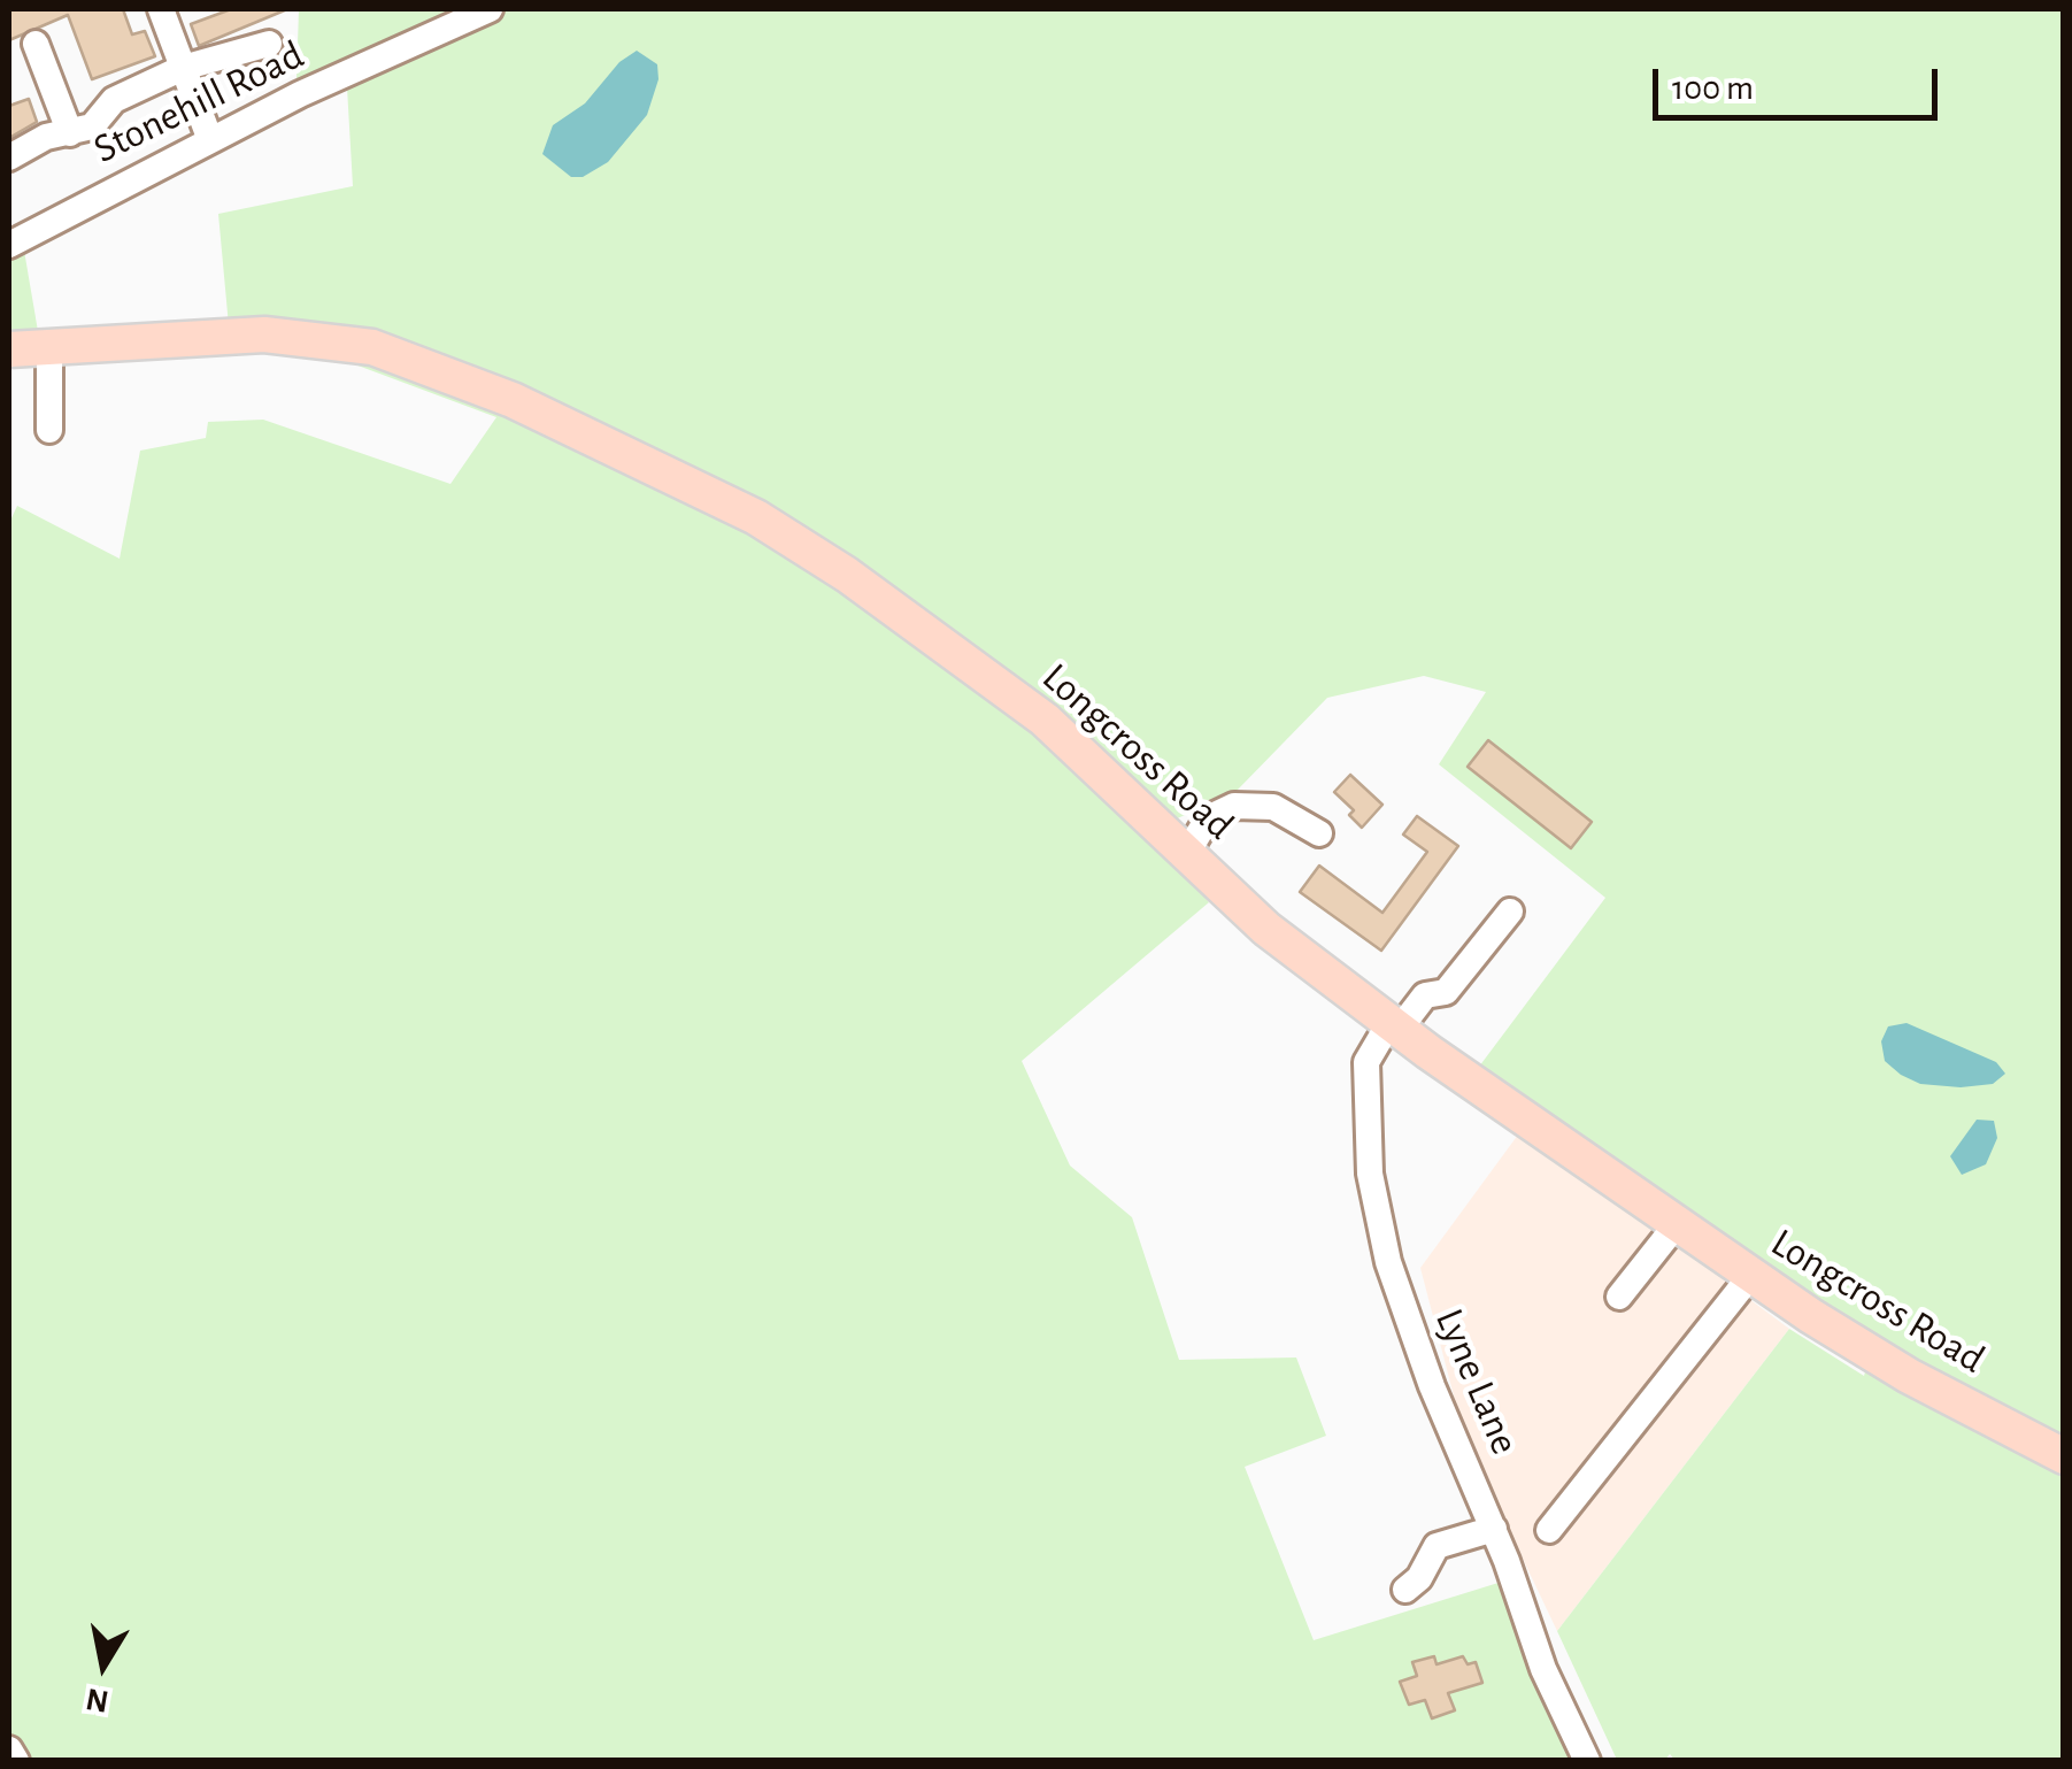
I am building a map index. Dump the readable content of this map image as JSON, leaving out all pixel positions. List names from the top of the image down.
{
  "streets": {
    "main road": ["Longcross Road"],
    "street": ["Stonehill Road", "Lyne Lane"]
  },
  "crossings": [
    ["Longcross Road", "Lyne Lane"]
  ],
  "scale_bar": "100 m",
  "north": "bottom"
}
